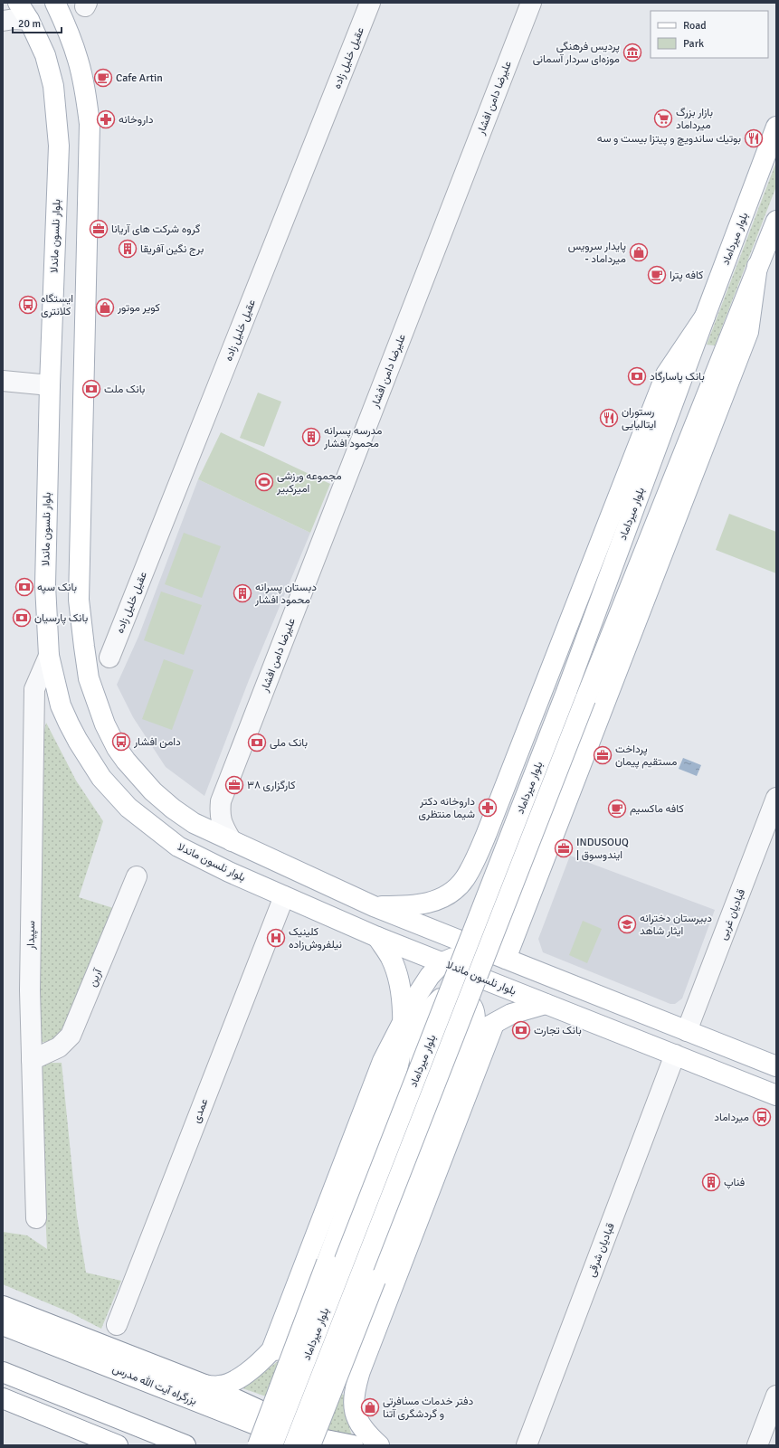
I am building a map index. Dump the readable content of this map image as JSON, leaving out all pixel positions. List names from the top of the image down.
{
  "streets": {
    "main road": ["بلوار نلسون ماندلا", "بلوار میرداماد", "بزرگراه آیت الله مدرس"],
    "street": [
      "عقیل خلیل زاده",
      "علیرضا دامن افشار",
      "قبادیان غربی",
      "سپیدار",
      "آرین",
      "عمدی",
      "قبادیان شرقی"
    ]
  },
  "crossings": [
    ["بلوار نلسون ماندلا", "سپیدار"],
    ["بلوار نلسون ماندلا", "عمدی"],
    ["بلوار نلسون ماندلا", "قبادیان شرقی"],
    ["سپیدار", "آرین"]
  ],
  "places": {
    "museum": ["پردیس فرهنگی موزه‌ای سردار آسمانی"],
    "cafe": ["Cafe Artin", "کافه پترا", "کافه ماکسیم"],
    "supermarket": ["بازار بزرگ میرداماد"],
    "pharmacy": ["داروخانه", "داروخانه دکتر شیما منتظری"],
    "restaurant": ["بوتيك ساندويچ و پيتزا بيست و سه", "رستوران ایتالیایی"],
    "office": [
      "گروه شرکت های آریانا",
      "پرداخت مستقیم پیمان",
      "کارگزاری ۳۸",
      "INDUSOUQ | ایندوسوق"
    ],
    "building": [
      "برج نگین آفریقا",
      "مدرسه پسرانه محمود افشار",
      "دبستان پسرانه محمود افشار",
      "فناپ"
    ],
    "shop": ["پایدار سرویس - میرداماد", "کویر موتور", "دفتر خدمات مسافرتی و گردشگری آتنا"],
    "bus stop": ["ایستگاه کلانتری", "دامن افشار", "میرداماد"],
    "bank": [
      "بانک پاسارگاد",
      "بانک ملت",
      "بانک سپه",
      "بانک پارسیان",
      "بانک ملی",
      "بانک تجارت"
    ],
    "sports": ["مجموعه ورزشی امیرکبیر"],
    "school or university": ["دبیرستان دخترانه ایثار شاهد"],
    "hospital": ["کلینیک نیلفروش‌زاده"]
  },
  "legend": ["Road", "Park"],
  "scale_bar": "20 m"
}
